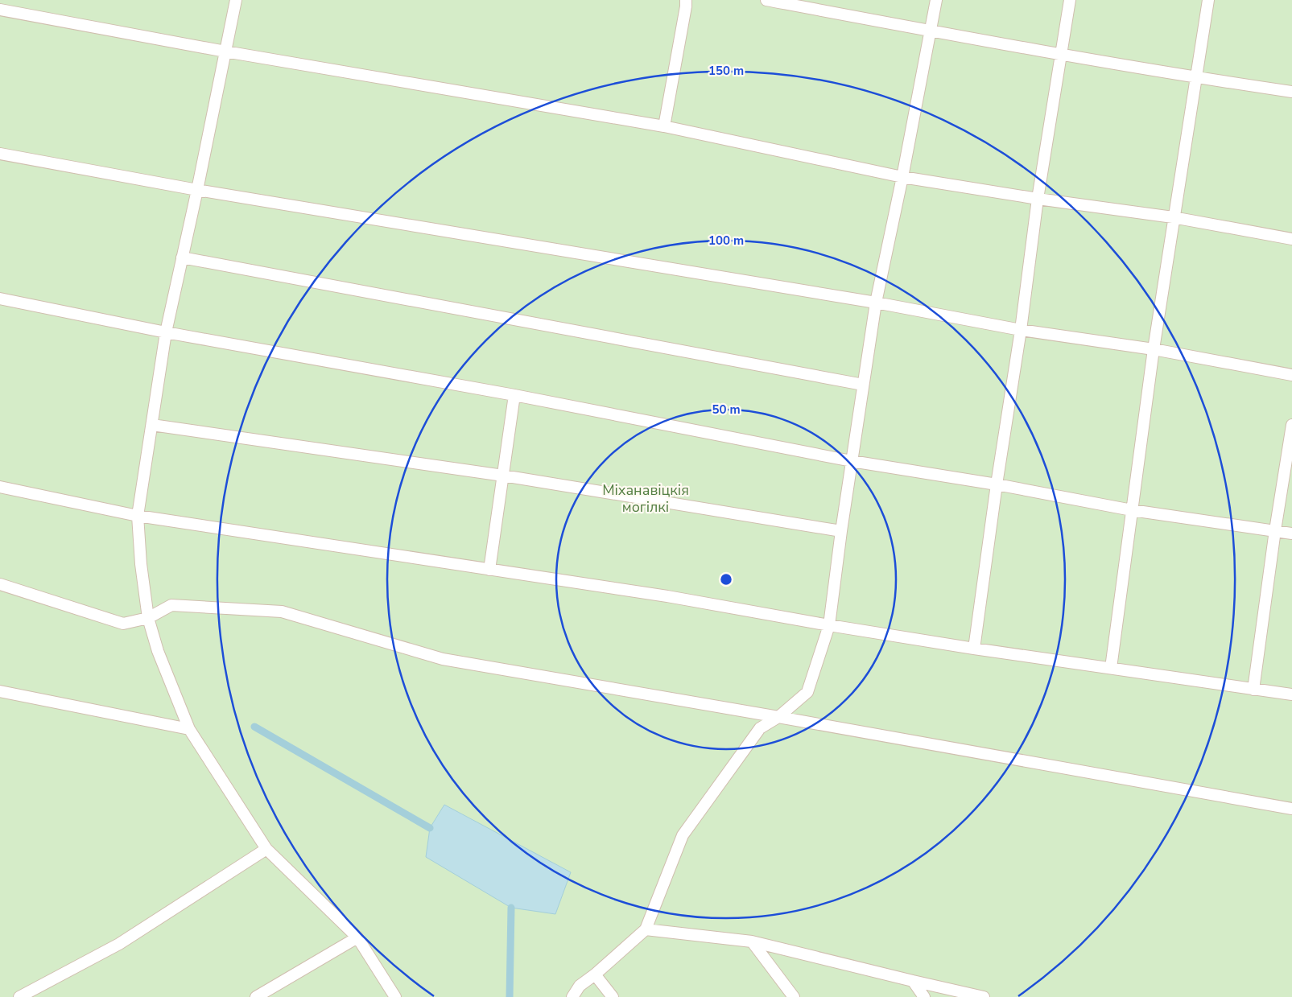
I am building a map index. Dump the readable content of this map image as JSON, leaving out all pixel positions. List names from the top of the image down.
{
  "parks": ["Міханавіцкія могілкі"],
  "rings": ["150 m", "100 m", "50 m"]
}
